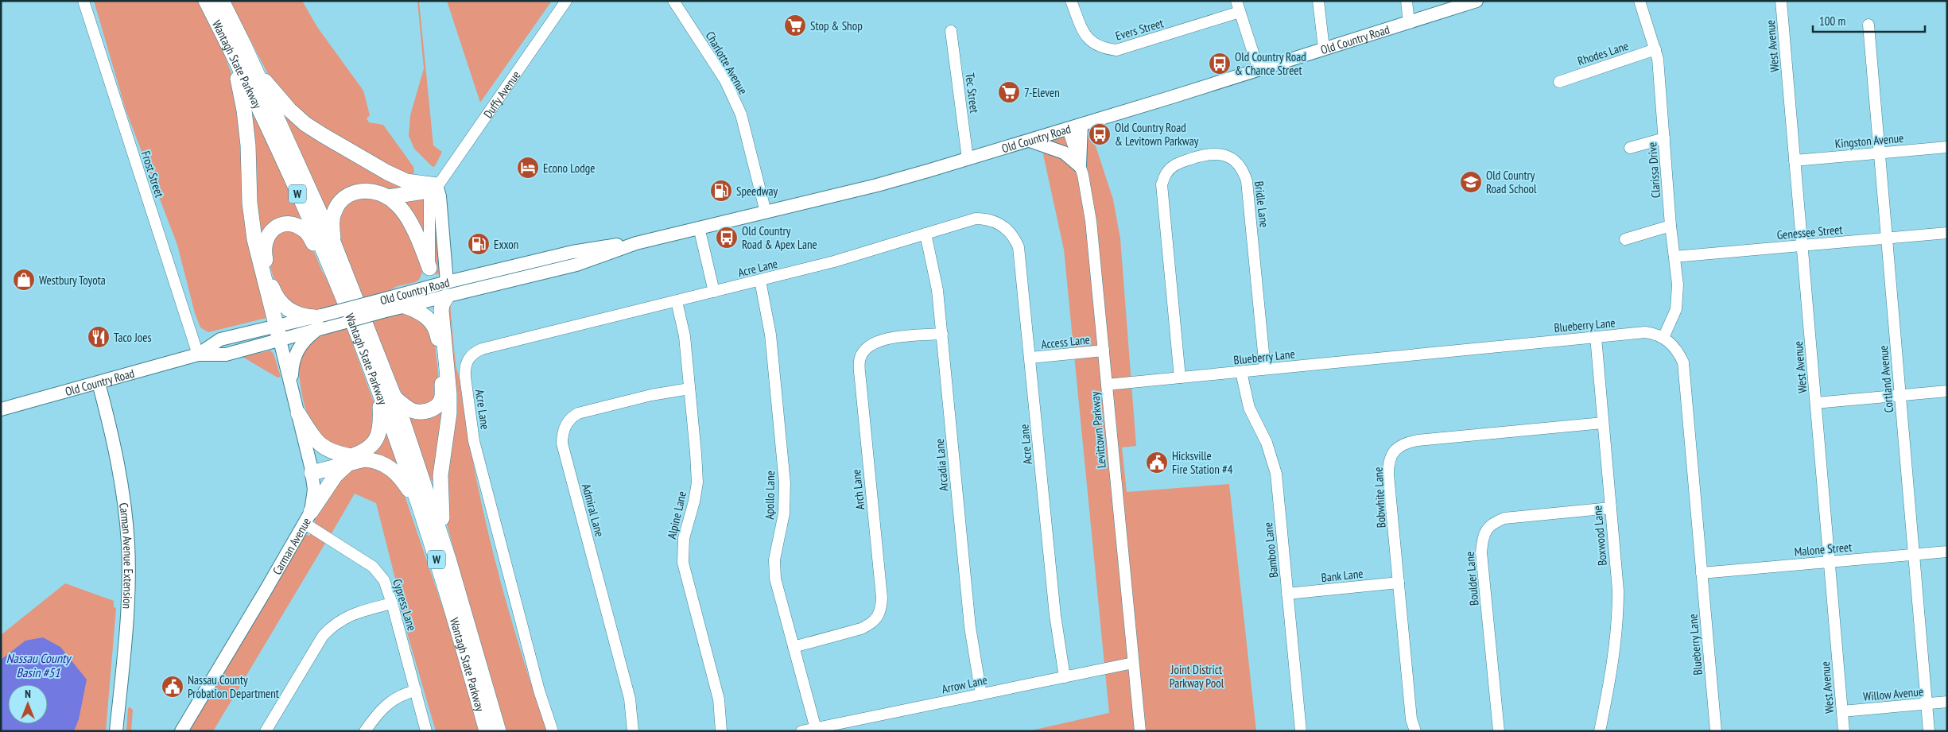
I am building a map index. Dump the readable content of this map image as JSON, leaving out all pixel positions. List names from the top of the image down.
{
  "streets": {
    "highway": ["Wantagh State Parkway", "W"],
    "main road": [
      "Old Country Road",
      "Duffy Avenue",
      "Carman Avenue",
      "Carman Avenue Extension"
    ],
    "street": [
      "Evers Street",
      "West Avenue",
      "Rhodes Lane",
      "Charlotte Avenue",
      "Tec Street",
      "Kingston Avenue",
      "Clarissa Drive",
      "Frost Street",
      "Bridle Lane",
      "Genessee Street",
      "Acre Lane",
      "Blueberry Lane",
      "Access Lane",
      "Cortland Avenue",
      "Levittown Parkway",
      "Arcadia Lane",
      "Arch Lane",
      "Apollo Lane",
      "Bobwhite Lane",
      "Admiral Lane",
      "Alpine Lane",
      "Boxwood Lane",
      "Malone Street",
      "Bamboo Lane",
      "Bank Lane",
      "Boulder Lane",
      "Cypress Lane",
      "Arrow Lane",
      "Willow Avenue"
    ]
  },
  "crossings": [
    ["Old Country Road", "Charlotte Avenue"],
    ["Old Country Road", "Duffy Avenue"],
    ["Old Country Road", "Tec Street"],
    ["Old Country Road", "Frost Street"],
    ["Old Country Road", "Levittown Parkway"],
    ["Old Country Road", "Carman Avenue"],
    ["Old Country Road", "Carman Avenue Extension"],
    ["West Avenue", "Kingston Avenue"],
    ["West Avenue", "Genessee Street"],
    ["West Avenue", "Malone Street"],
    ["West Avenue", "Willow Avenue"],
    ["Rhodes Lane", "Clarissa Drive"],
    ["Kingston Avenue", "Cortland Avenue"],
    ["Clarissa Drive", "Genessee Street"],
    ["Clarissa Drive", "Blueberry Lane"],
    ["Bridle Lane", "Blueberry Lane"],
    ["Genessee Street", "Cortland Avenue"],
    ["Acre Lane", "Access Lane"],
    ["Acre Lane", "Arcadia Lane"],
    ["Acre Lane", "Apollo Lane"],
    ["Acre Lane", "Alpine Lane"],
    ["Acre Lane", "Arrow Lane"],
    ["Blueberry Lane", "Levittown Parkway"],
    ["Blueberry Lane", "Boxwood Lane"],
    ["Blueberry Lane", "Malone Street"],
    ["Blueberry Lane", "Bamboo Lane"],
    ["Access Lane", "Levittown Parkway"],
    ["Cortland Avenue", "Malone Street"],
    ["Cortland Avenue", "Willow Avenue"],
    ["Levittown Parkway", "Arrow Lane"],
    ["Arcadia Lane", "Arch Lane"],
    ["Arcadia Lane", "Arrow Lane"],
    ["Arch Lane", "Apollo Lane"],
    ["Apollo Lane", "Arrow Lane"],
    ["Bobwhite Lane", "Boxwood Lane"],
    ["Bobwhite Lane", "Bank Lane"],
    ["Admiral Lane", "Alpine Lane"],
    ["Boxwood Lane", "Boulder Lane"],
    ["Carman Avenue", "Cypress Lane"],
    ["Bamboo Lane", "Bank Lane"]
  ],
  "water": ["Nassau County Basin #51"],
  "parks": ["Joint District Parkway Pool"],
  "places": {
    "supermarket": ["Stop & Shop", "7-Eleven"],
    "bus stop": ["Old Country Road & Chance Street", "Old Country Road & Levitown Parkway", "Old Country Road & Apex Lane"],
    "hotel": ["Econo Lodge"],
    "school or university": ["Old Country Road School"],
    "fuel station": ["Speedway", "Exxon"],
    "shop": ["Westbury Toyota"],
    "restaurant": ["Taco Joes"],
    "public building": ["Hicksville Fire Station #4", "Nassau County Probation Department"]
  },
  "scale_bar": "100 m",
  "north": "top"
}
